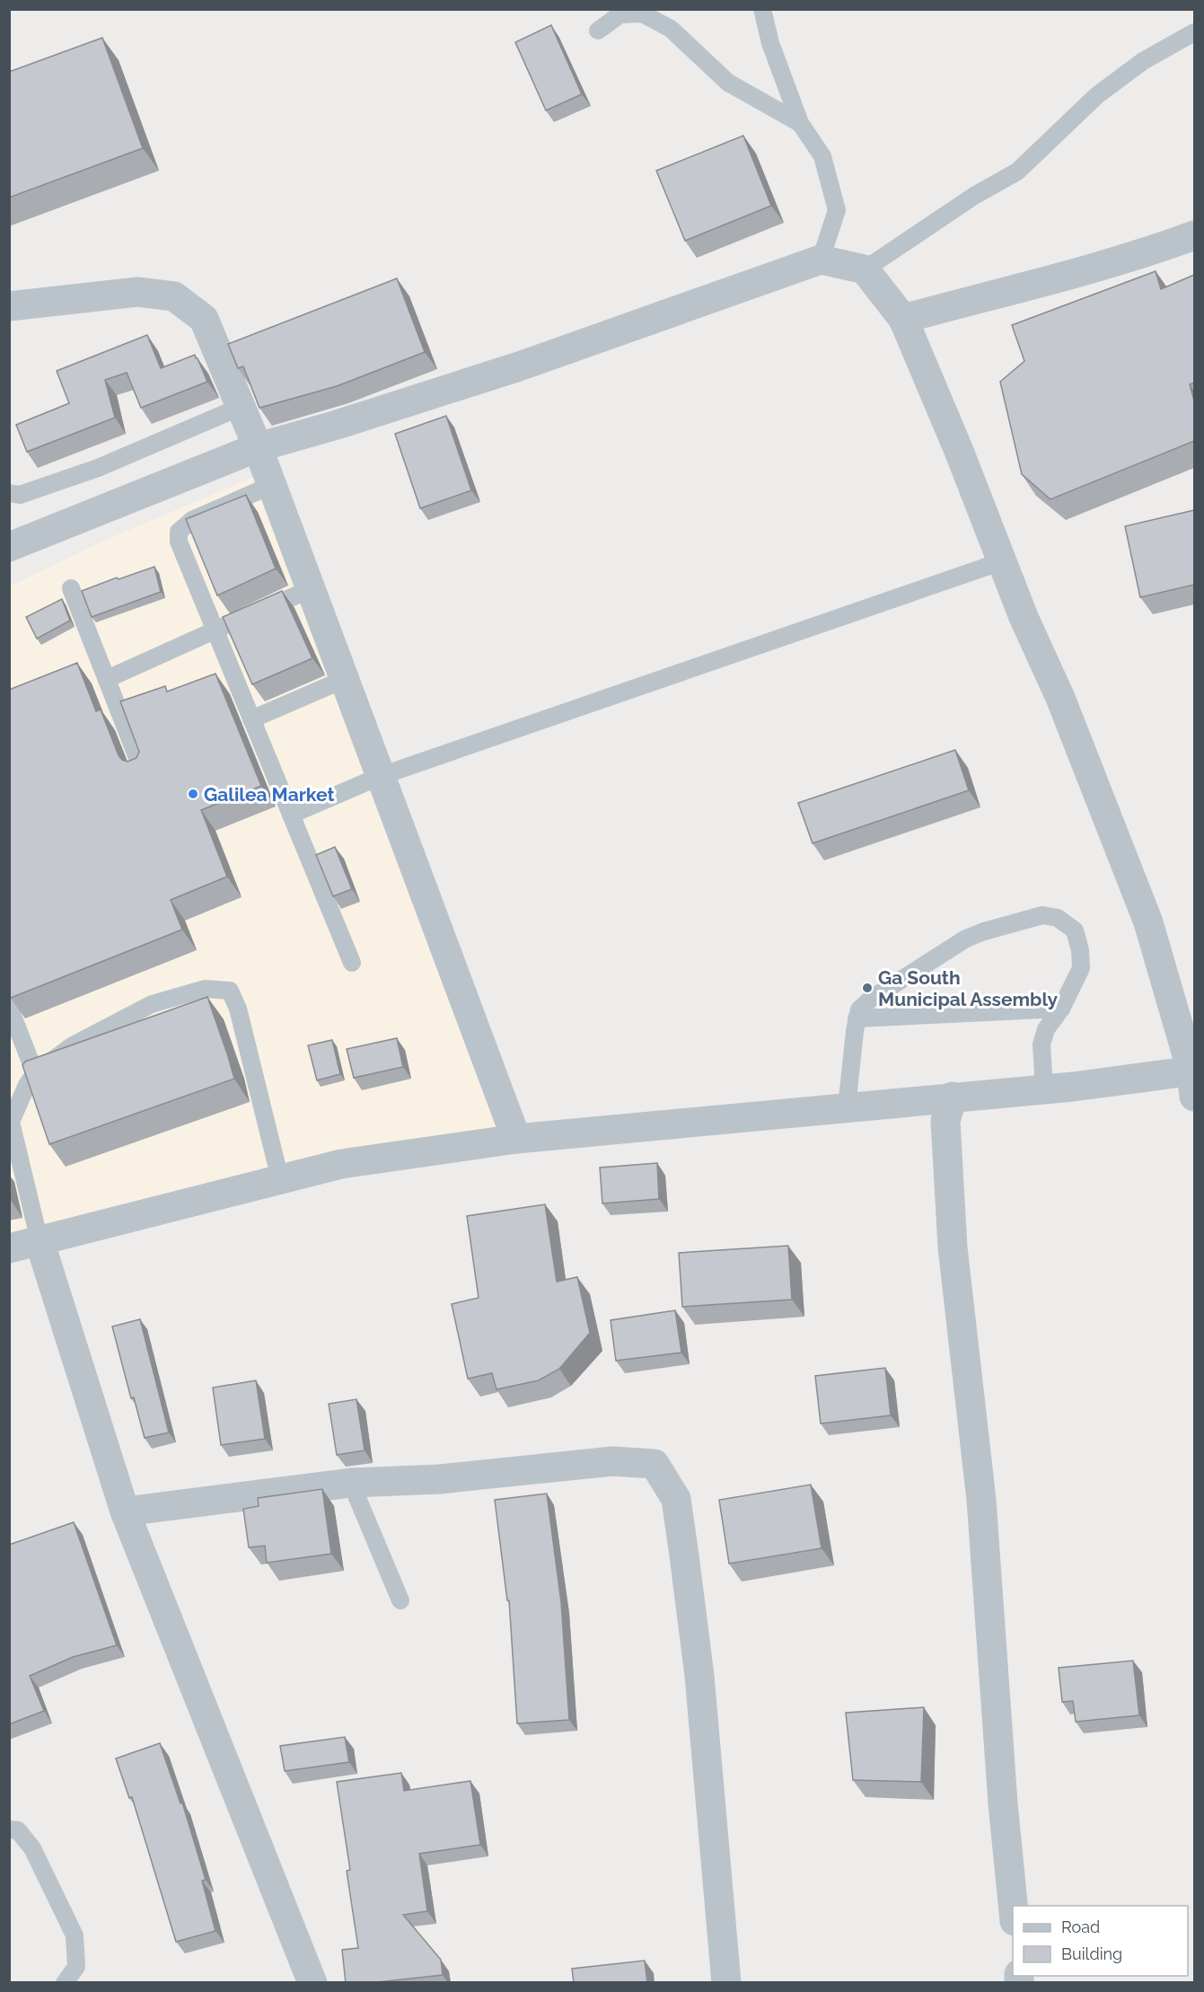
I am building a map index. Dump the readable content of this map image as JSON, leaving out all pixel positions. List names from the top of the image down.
{
  "places": ["Galilea Market", "Ga South Municipal Assembly"],
  "legend": ["Road", "Building"]
}
